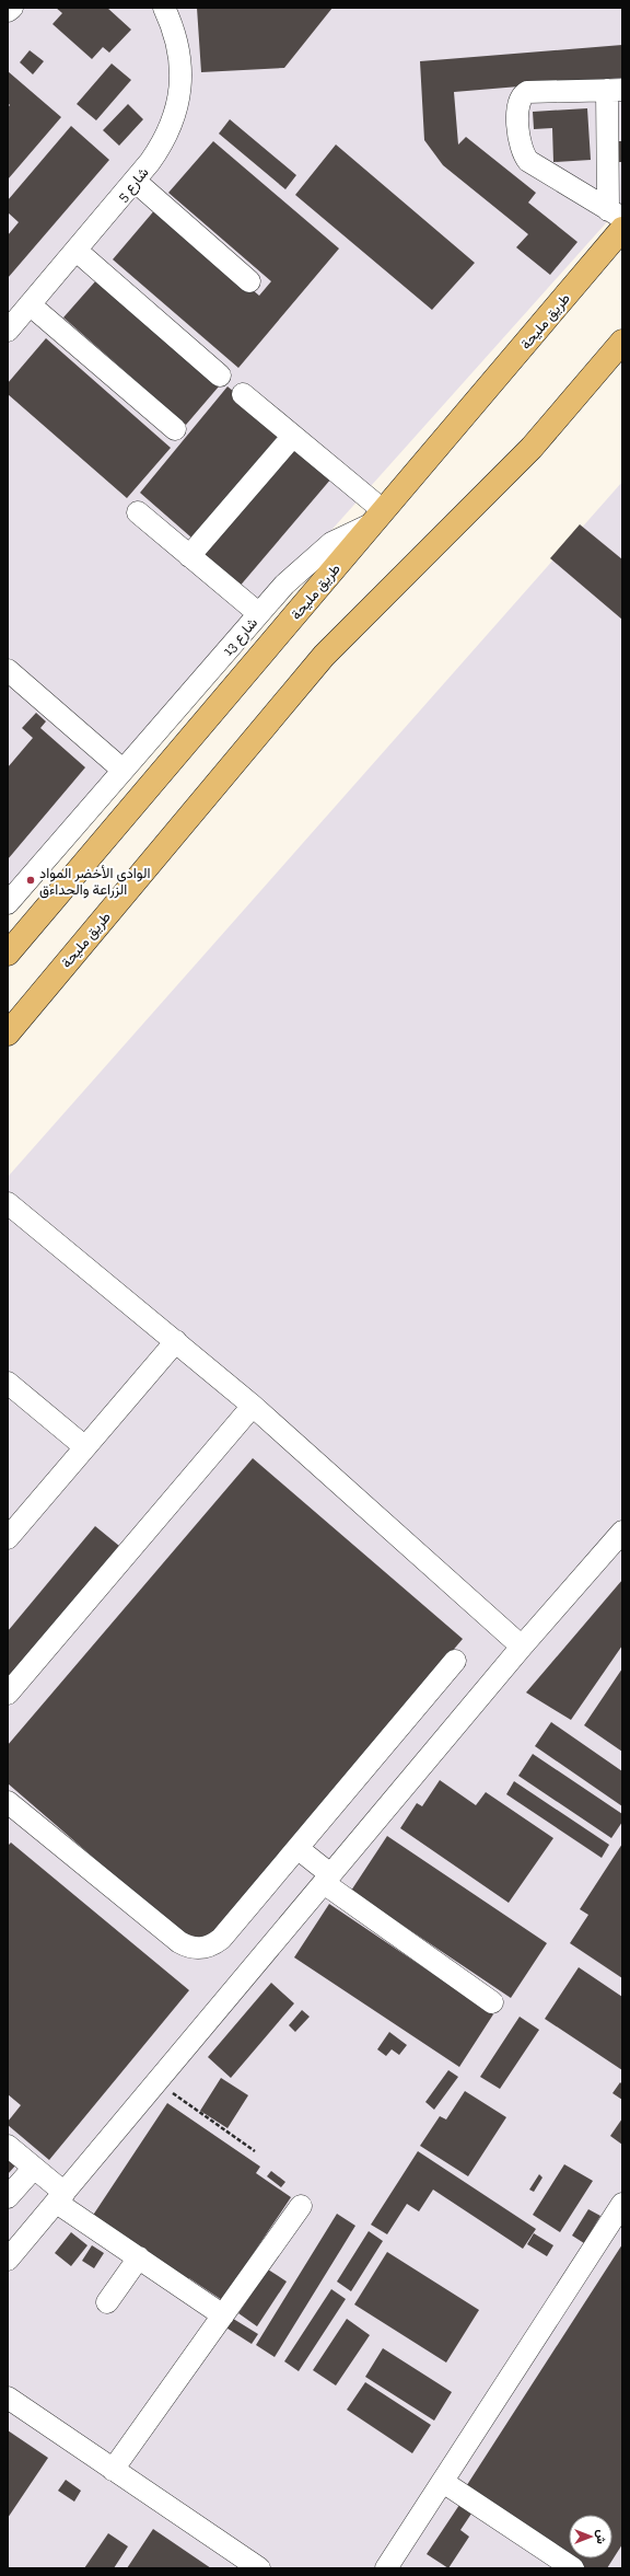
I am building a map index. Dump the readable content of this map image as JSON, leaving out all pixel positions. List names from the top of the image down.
{
  "streets": {
    "main road": ["طريق مليحة"],
    "street": ["شارع 5", "شارع 13"]
  },
  "crossings": [
    ["طريق مليحة", "شارع 13"]
  ],
  "places": ["الوادى الأخضر المواد الزراعة والحداءق"],
  "north": "right"
}
